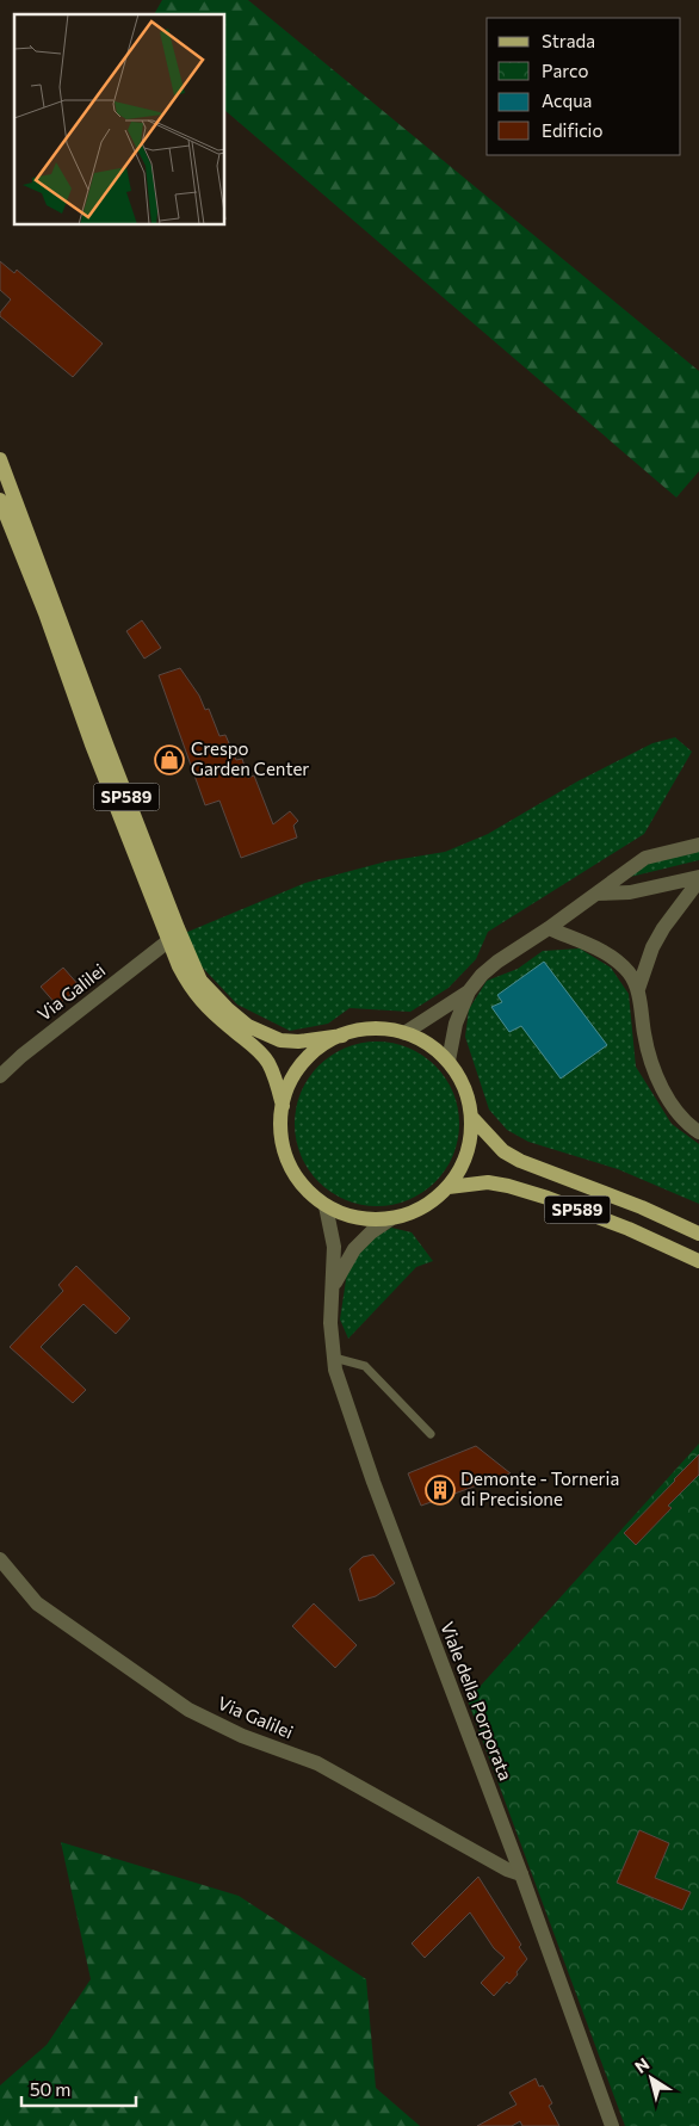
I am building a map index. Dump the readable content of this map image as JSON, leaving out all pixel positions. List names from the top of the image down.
{
  "streets": {
    "main road": ["SP589"],
    "street": ["Via Galilei", "Viale della Porporata"]
  },
  "crossings": [
    ["SP589", "Via Galilei"],
    ["SP589", "Viale della Porporata"],
    ["Via Galilei", "Viale della Porporata"]
  ],
  "places": {
    "shop": ["Crespo Garden Center"],
    "building": ["Demonte - Torneria di Precisione"]
  },
  "legend": [
    "Strada",
    "Parco",
    "Acqua",
    "Edificio"
  ],
  "scale_bar": "50 m",
  "north": "top left"
}
